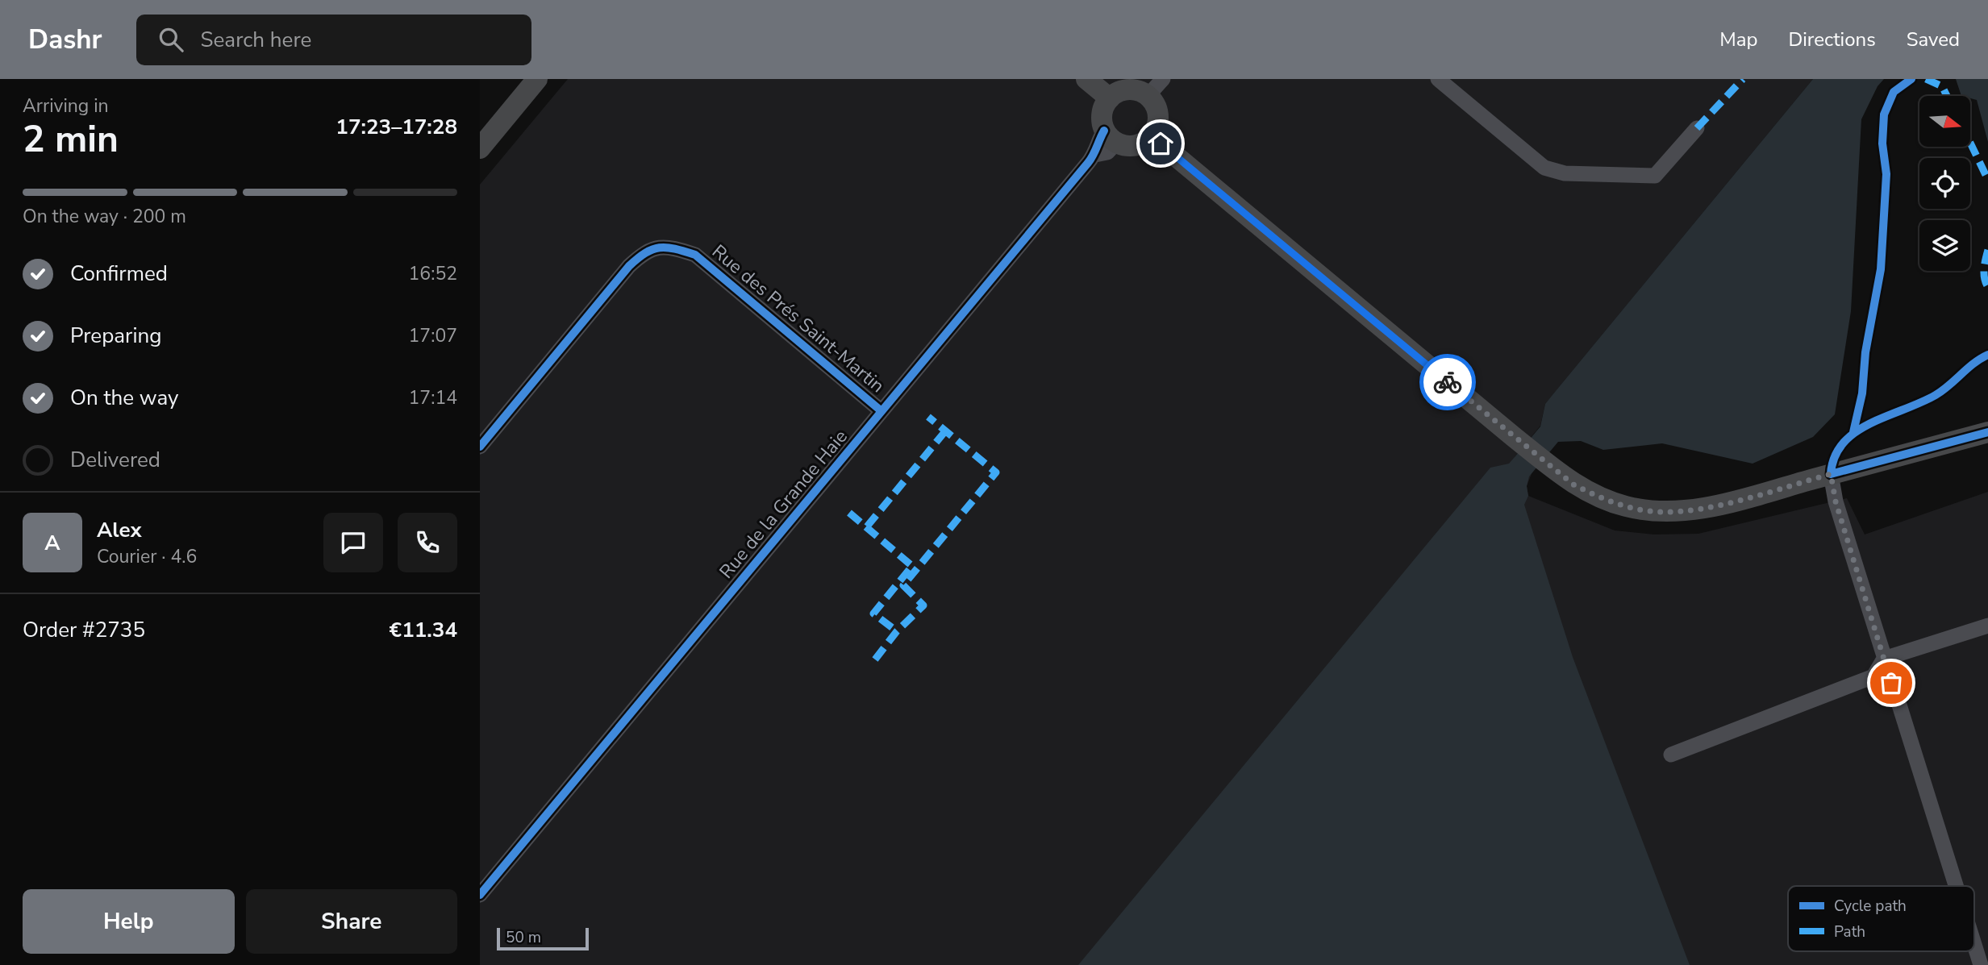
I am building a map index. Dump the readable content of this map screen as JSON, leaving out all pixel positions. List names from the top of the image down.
{
  "streets": {
    "street": ["Rue des Prés Saint-Martin", "Rue de la Grande Haie"]
  },
  "crossings": [
    ["Rue des Prés Saint-Martin", "Rue de la Grande Haie"]
  ],
  "legend": ["Cycle path", "Path"],
  "scale_bar": "50 m",
  "north": "right",
  "page": {
    "header": "Dashr",
    "search": "Search here",
    "nav": ["Map", "Directions", "Saved"],
    "heading": ["2 min", "Arriving in", "17:23–17:28"],
    "panel": [
      "Alex",
      "Courier · 4.6",
      "Order #2735",
      "€11.34"
    ],
    "bar": "On the way · 200 m",
    "list": [
      ["Confirmed", "16:52"],
      ["Preparing", "17:07"],
      ["On the way", "17:14"],
      "Delivered"
    ],
    "round": "A",
    "buttons": ["Help", "Share"],
    "scale": "50 m"
  }
}
